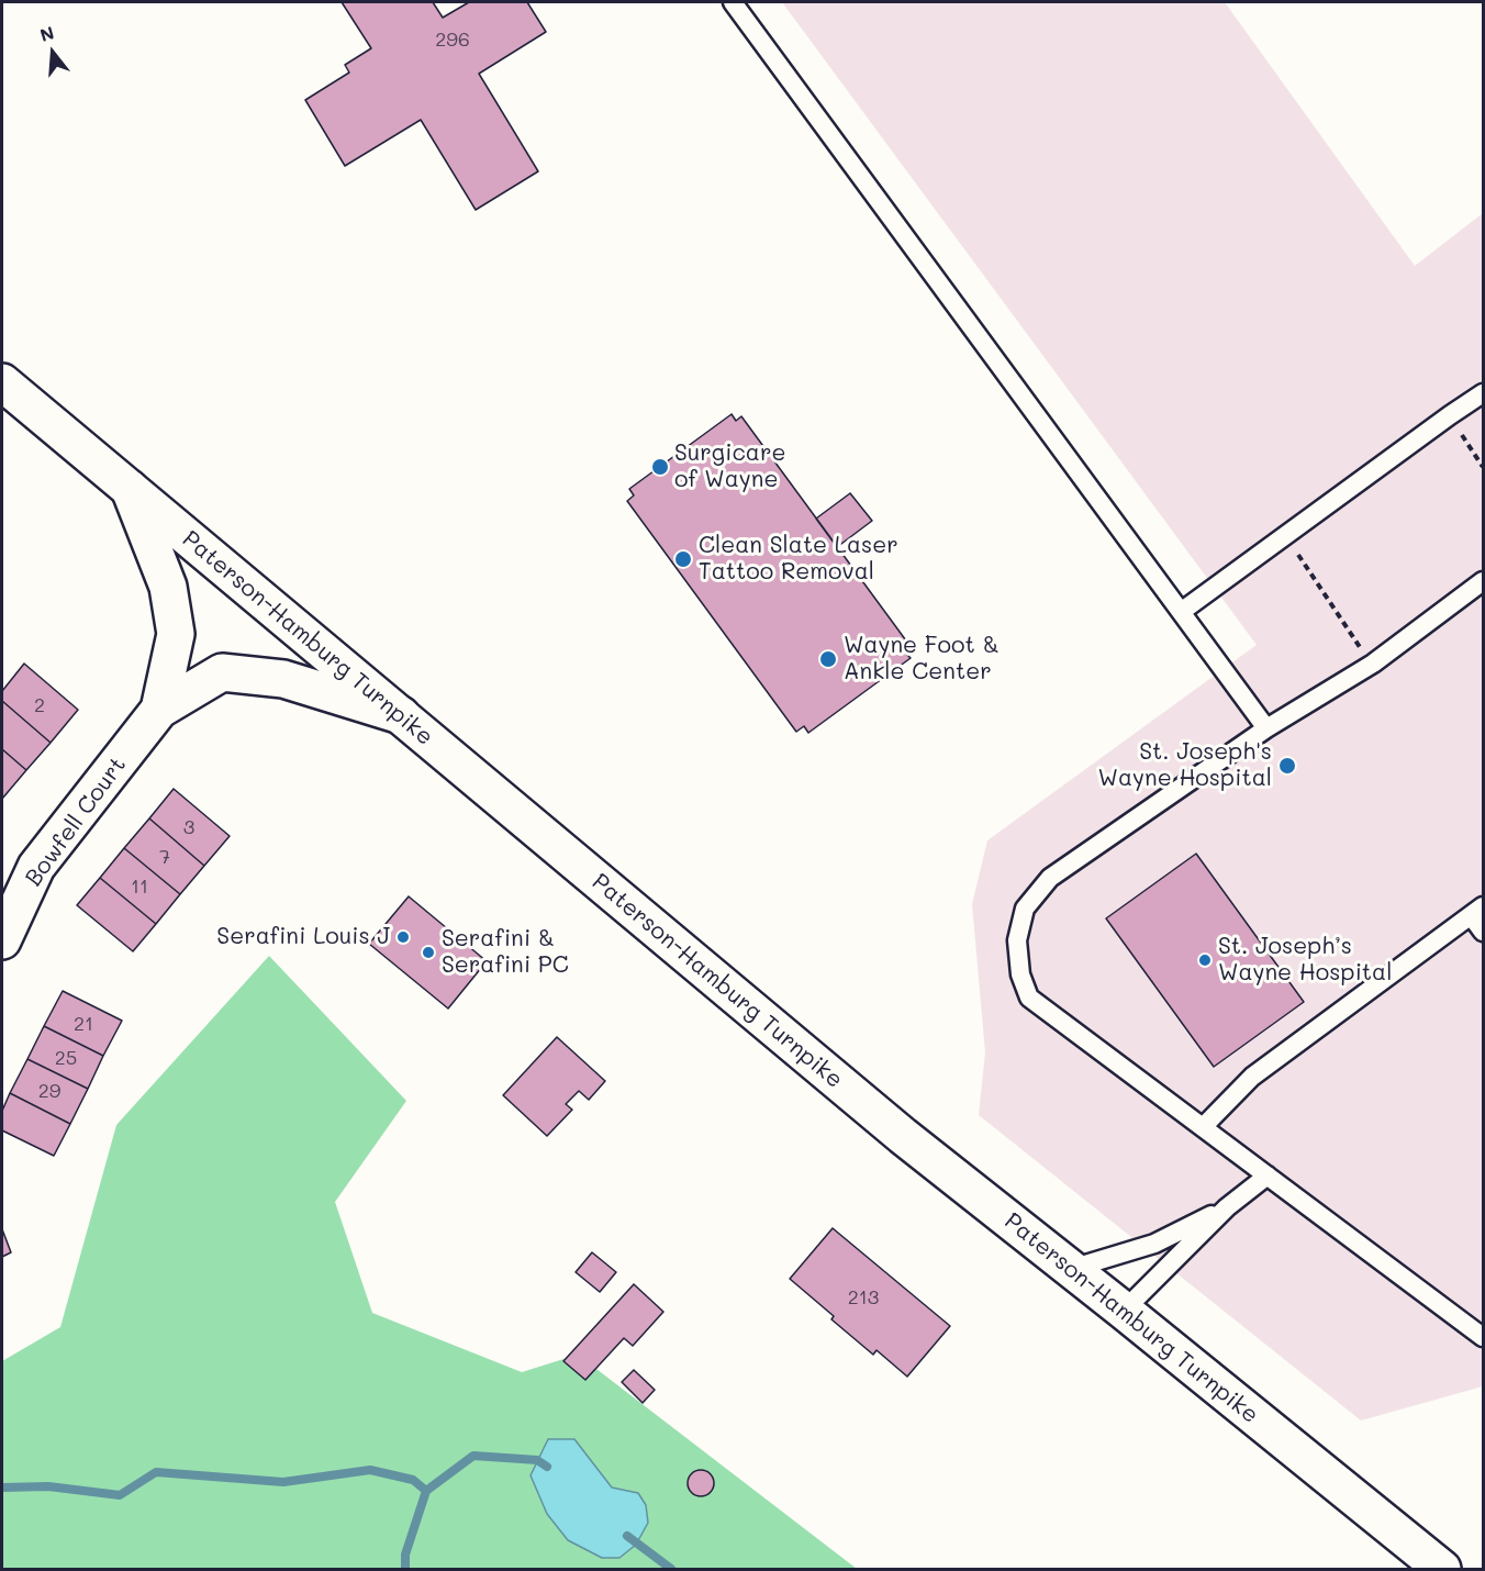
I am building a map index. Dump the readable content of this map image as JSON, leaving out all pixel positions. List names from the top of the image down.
{
  "streets": {
    "main road": ["Paterson-Hamburg Turnpike", "Bowfell Court"]
  },
  "crossings": [
    ["Paterson-Hamburg Turnpike", "Bowfell Court"]
  ],
  "places": [
    "Surgicare of Wayne",
    "Clean Slate Laser Tattoo Removal",
    "Wayne Foot & Ankle Center",
    "St. Joseph's Wayne Hospital",
    "Serafini Louis J",
    "Serafini & Serafini PC",
    "St. Joseph’s Wayne Hospital"
  ],
  "house_numbers": [
    "296",
    "2",
    "3",
    "7",
    "11",
    "21",
    "25",
    "29",
    "213"
  ],
  "north": "top"
}
